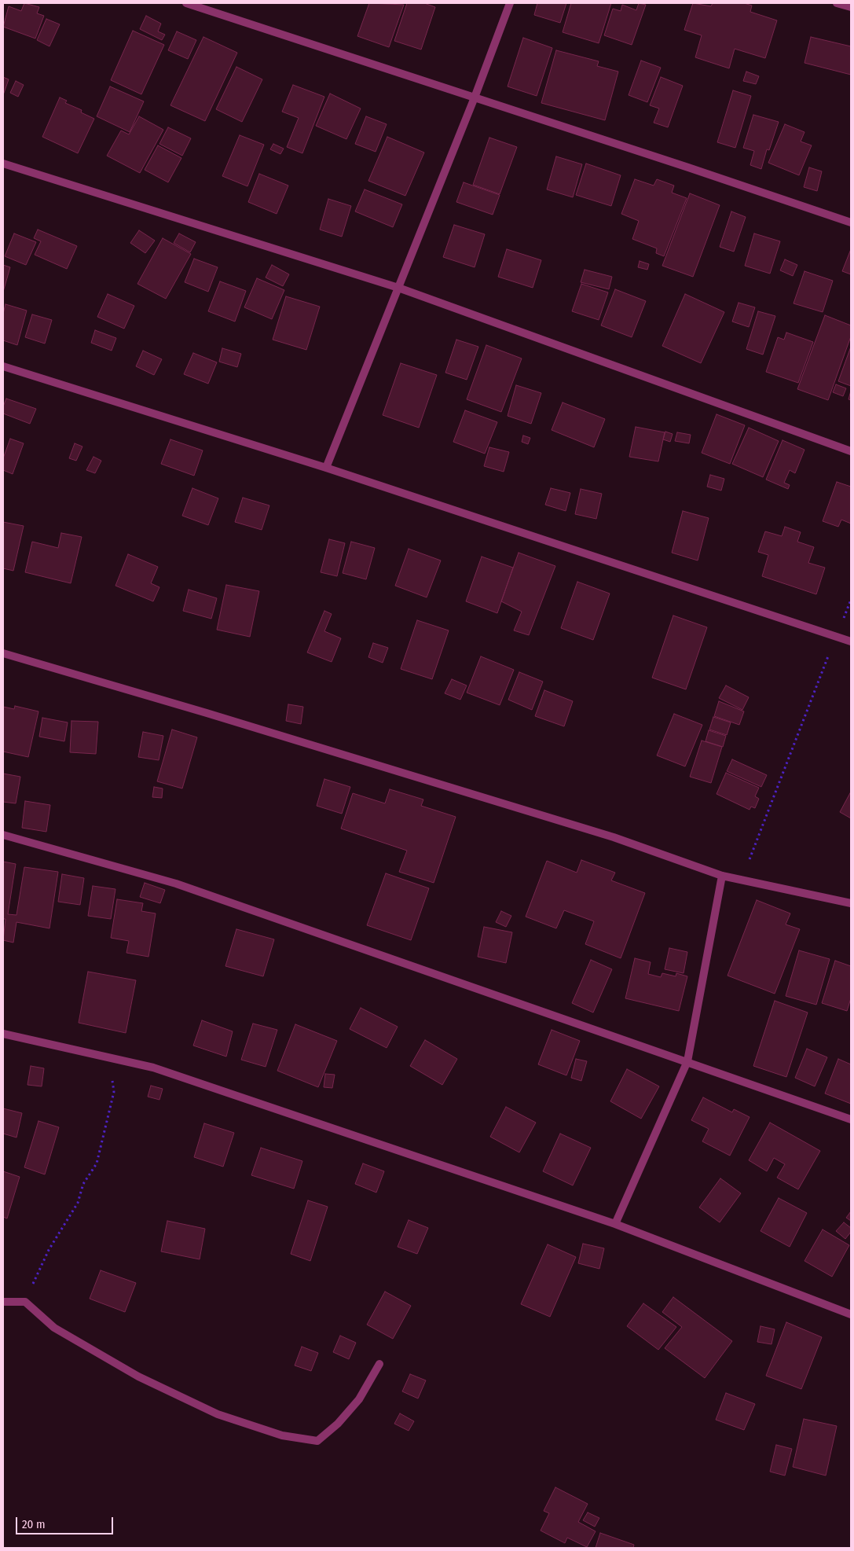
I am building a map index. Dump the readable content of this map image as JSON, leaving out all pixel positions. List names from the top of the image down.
{
  "scale_bar": "20 m"
}
